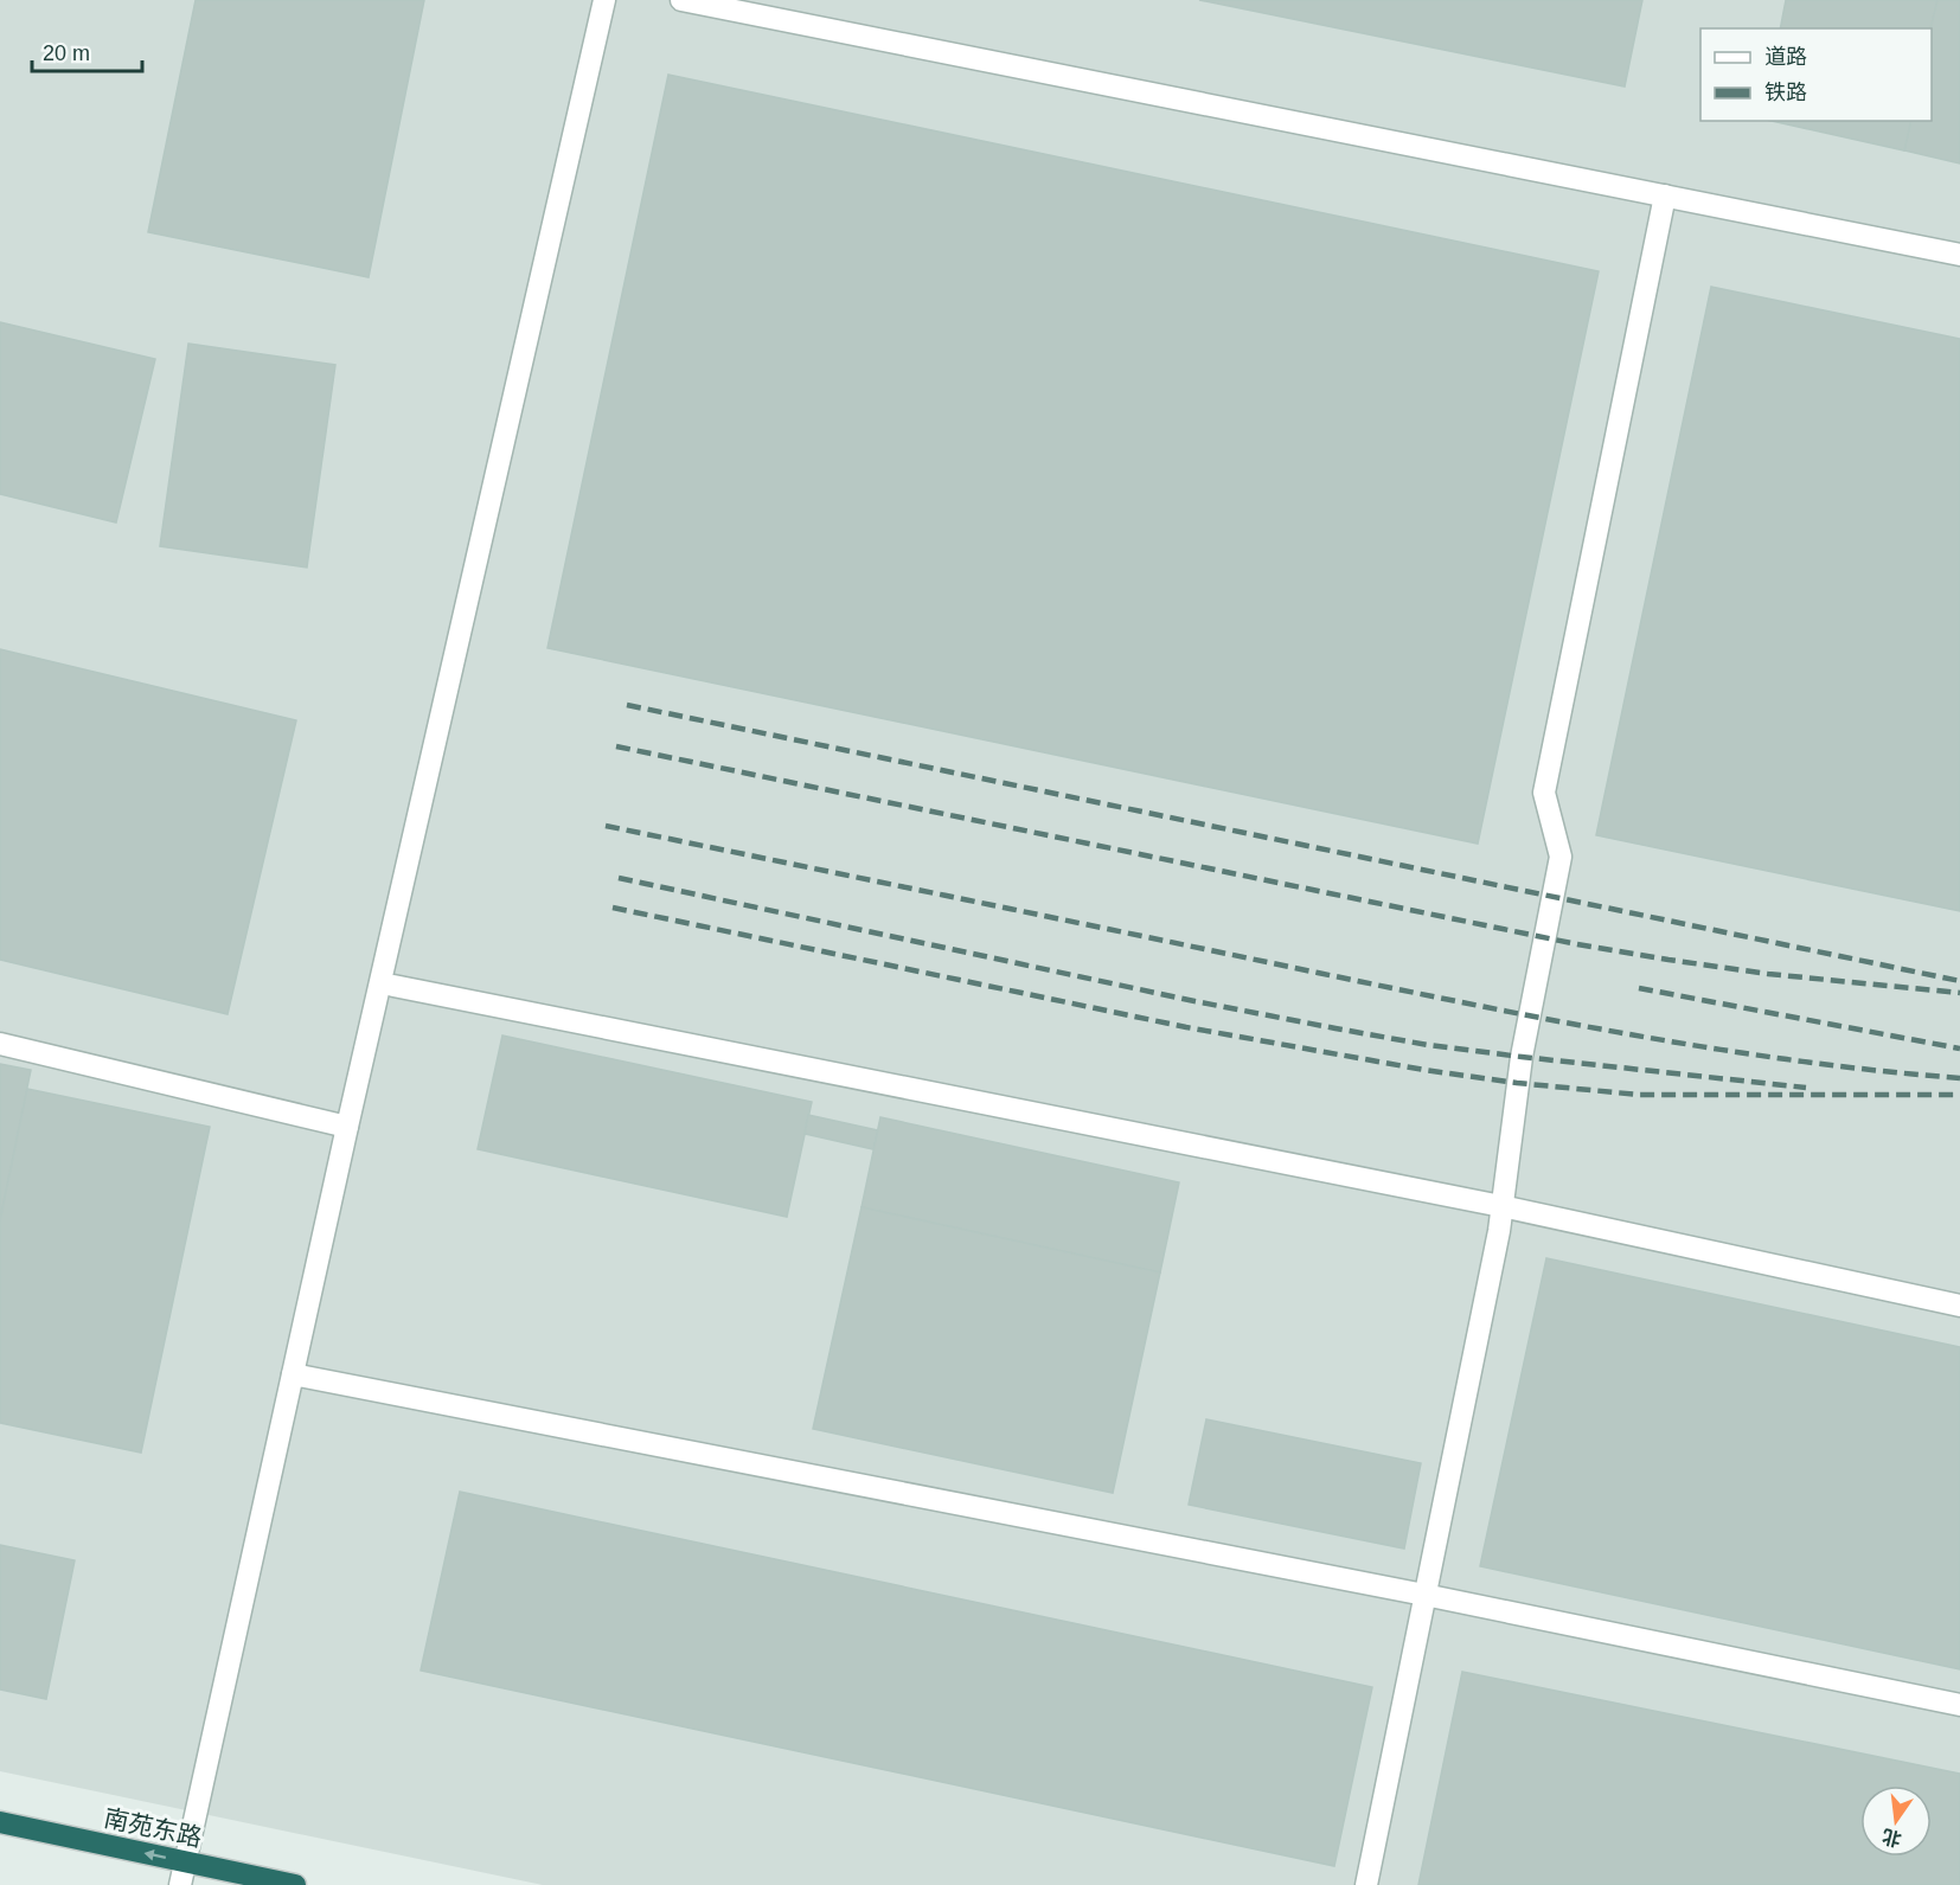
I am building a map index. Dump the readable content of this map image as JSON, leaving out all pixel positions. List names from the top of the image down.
{
  "streets": {
    "highway": ["南苑东路"]
  },
  "one_way": ["南苑东路"],
  "legend": ["道路", "铁路"],
  "scale_bar": "20 m",
  "north": "bottom"
}
